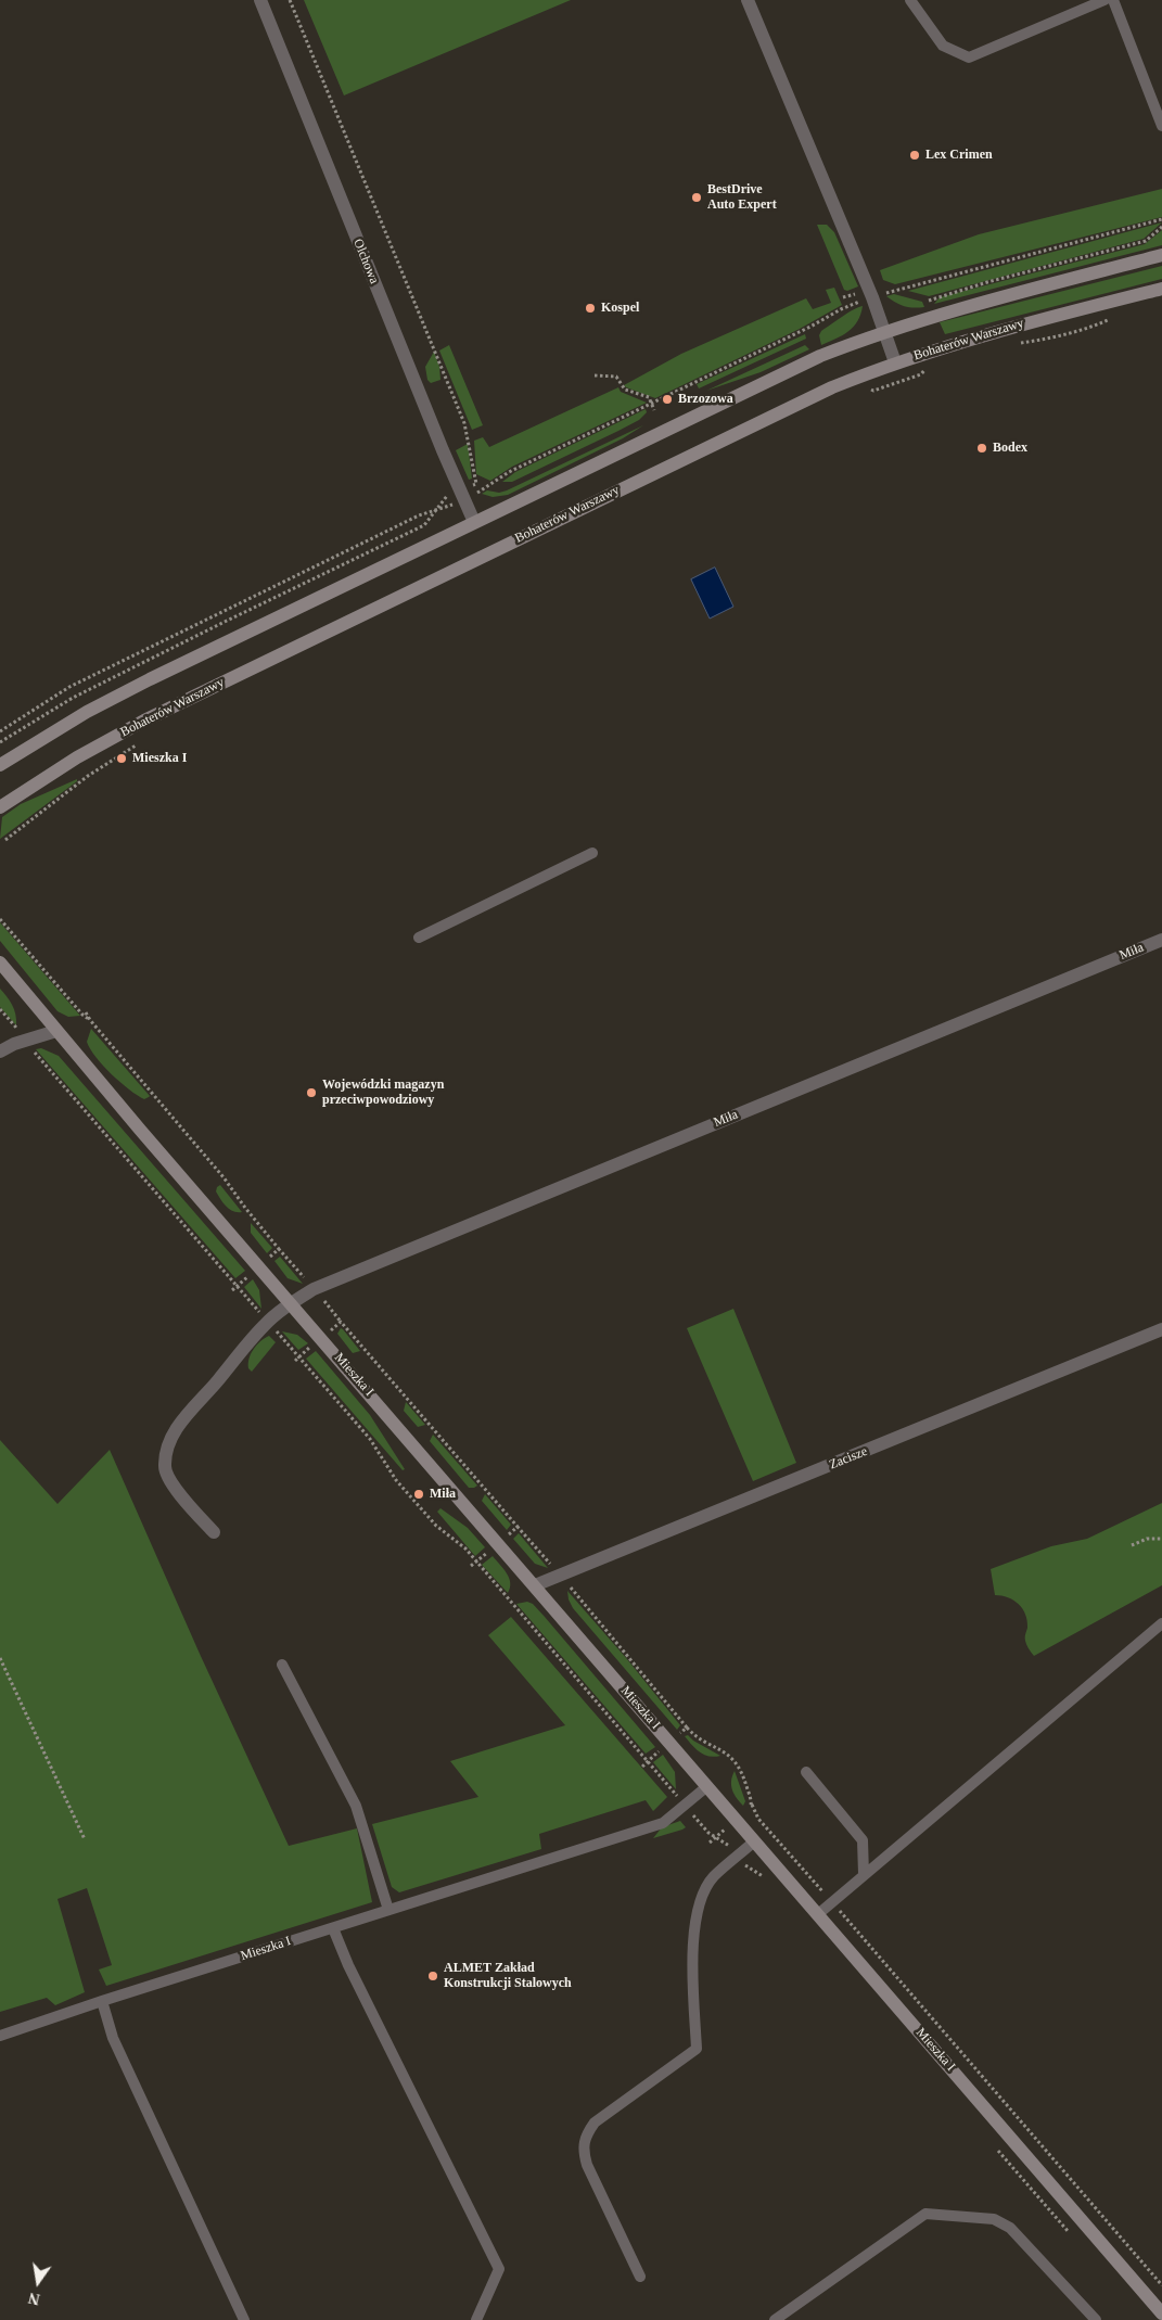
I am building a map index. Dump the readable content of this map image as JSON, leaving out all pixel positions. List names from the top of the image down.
{
  "streets": {
    "street": [
      "Olchowa",
      "Bohaterów Warszawy",
      "Miła",
      "Mieszka I",
      "Zacisze"
    ]
  },
  "crossings": [
    ["Miła", "Mieszka I"],
    ["Mieszka I", "Zacisze"]
  ],
  "places": [
    "Lex Crimen",
    "BestDrive Auto Expert",
    "Kospel",
    "Brzozowa",
    "Bodex",
    "Mieszka I",
    "Wojewódzki magazyn przeciwpowodziowy",
    "Miła",
    "ALMET Zakład Konstrukcji Stalowych"
  ],
  "north": "bottom"
}
